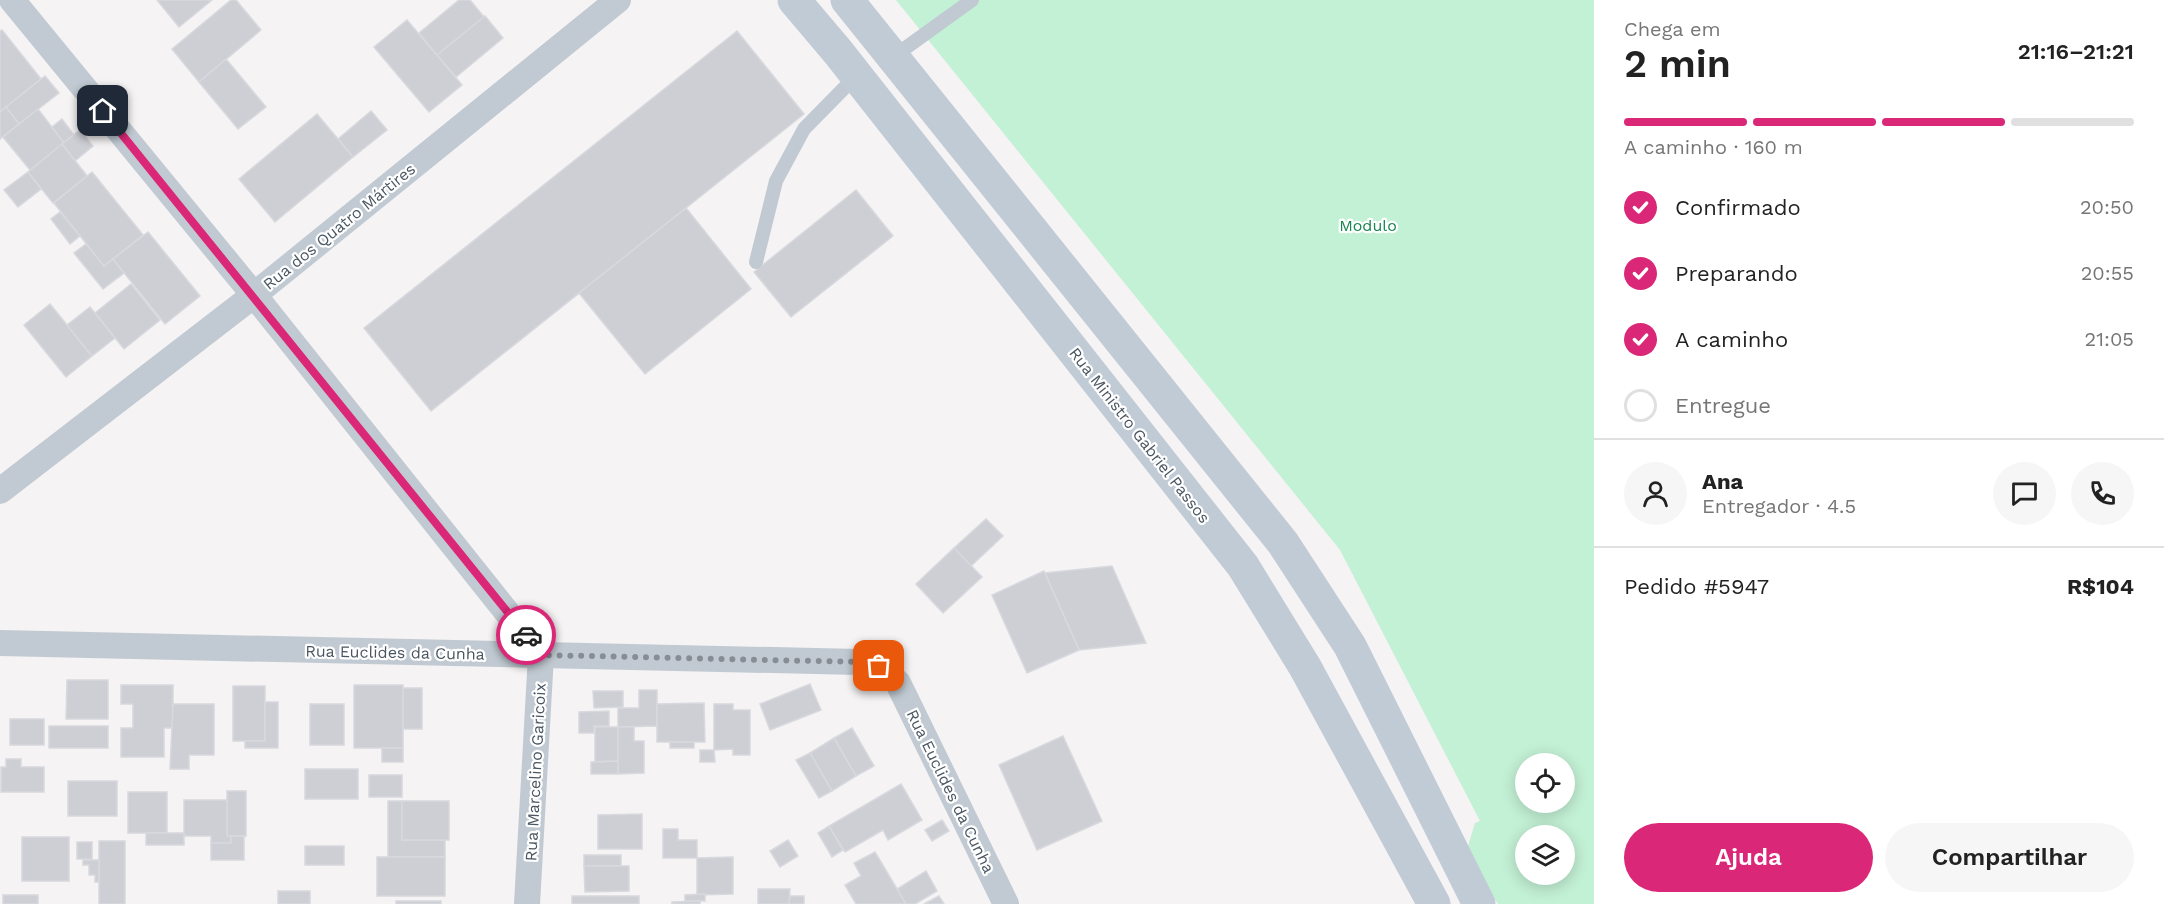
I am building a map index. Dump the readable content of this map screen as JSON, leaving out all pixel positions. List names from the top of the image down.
{
  "streets": {
    "main road": ["Rua Ministro Gabriel Passos"],
    "street": ["Rua dos Quatro Mártires", "Rua Euclides da Cunha", "Rua Marcelino Garicoix"]
  },
  "crossings": [
    ["Rua Euclides da Cunha", "Rua Marcelino Garicoix"]
  ],
  "parks": ["Modulo"],
  "page": {
    "heading": ["2 min", "Chega em", "21:16–21:21"],
    "panel": [
      "Ana",
      "Entregador · 4.5",
      "Pedido #5947",
      "R$104"
    ],
    "bar": "A caminho · 160 m",
    "list": [
      ["Confirmado", "20:50"],
      ["Preparando", "20:55"],
      ["A caminho", "21:05"],
      "Entregue"
    ],
    "buttons": ["Ajuda", "Compartilhar"]
  }
}
